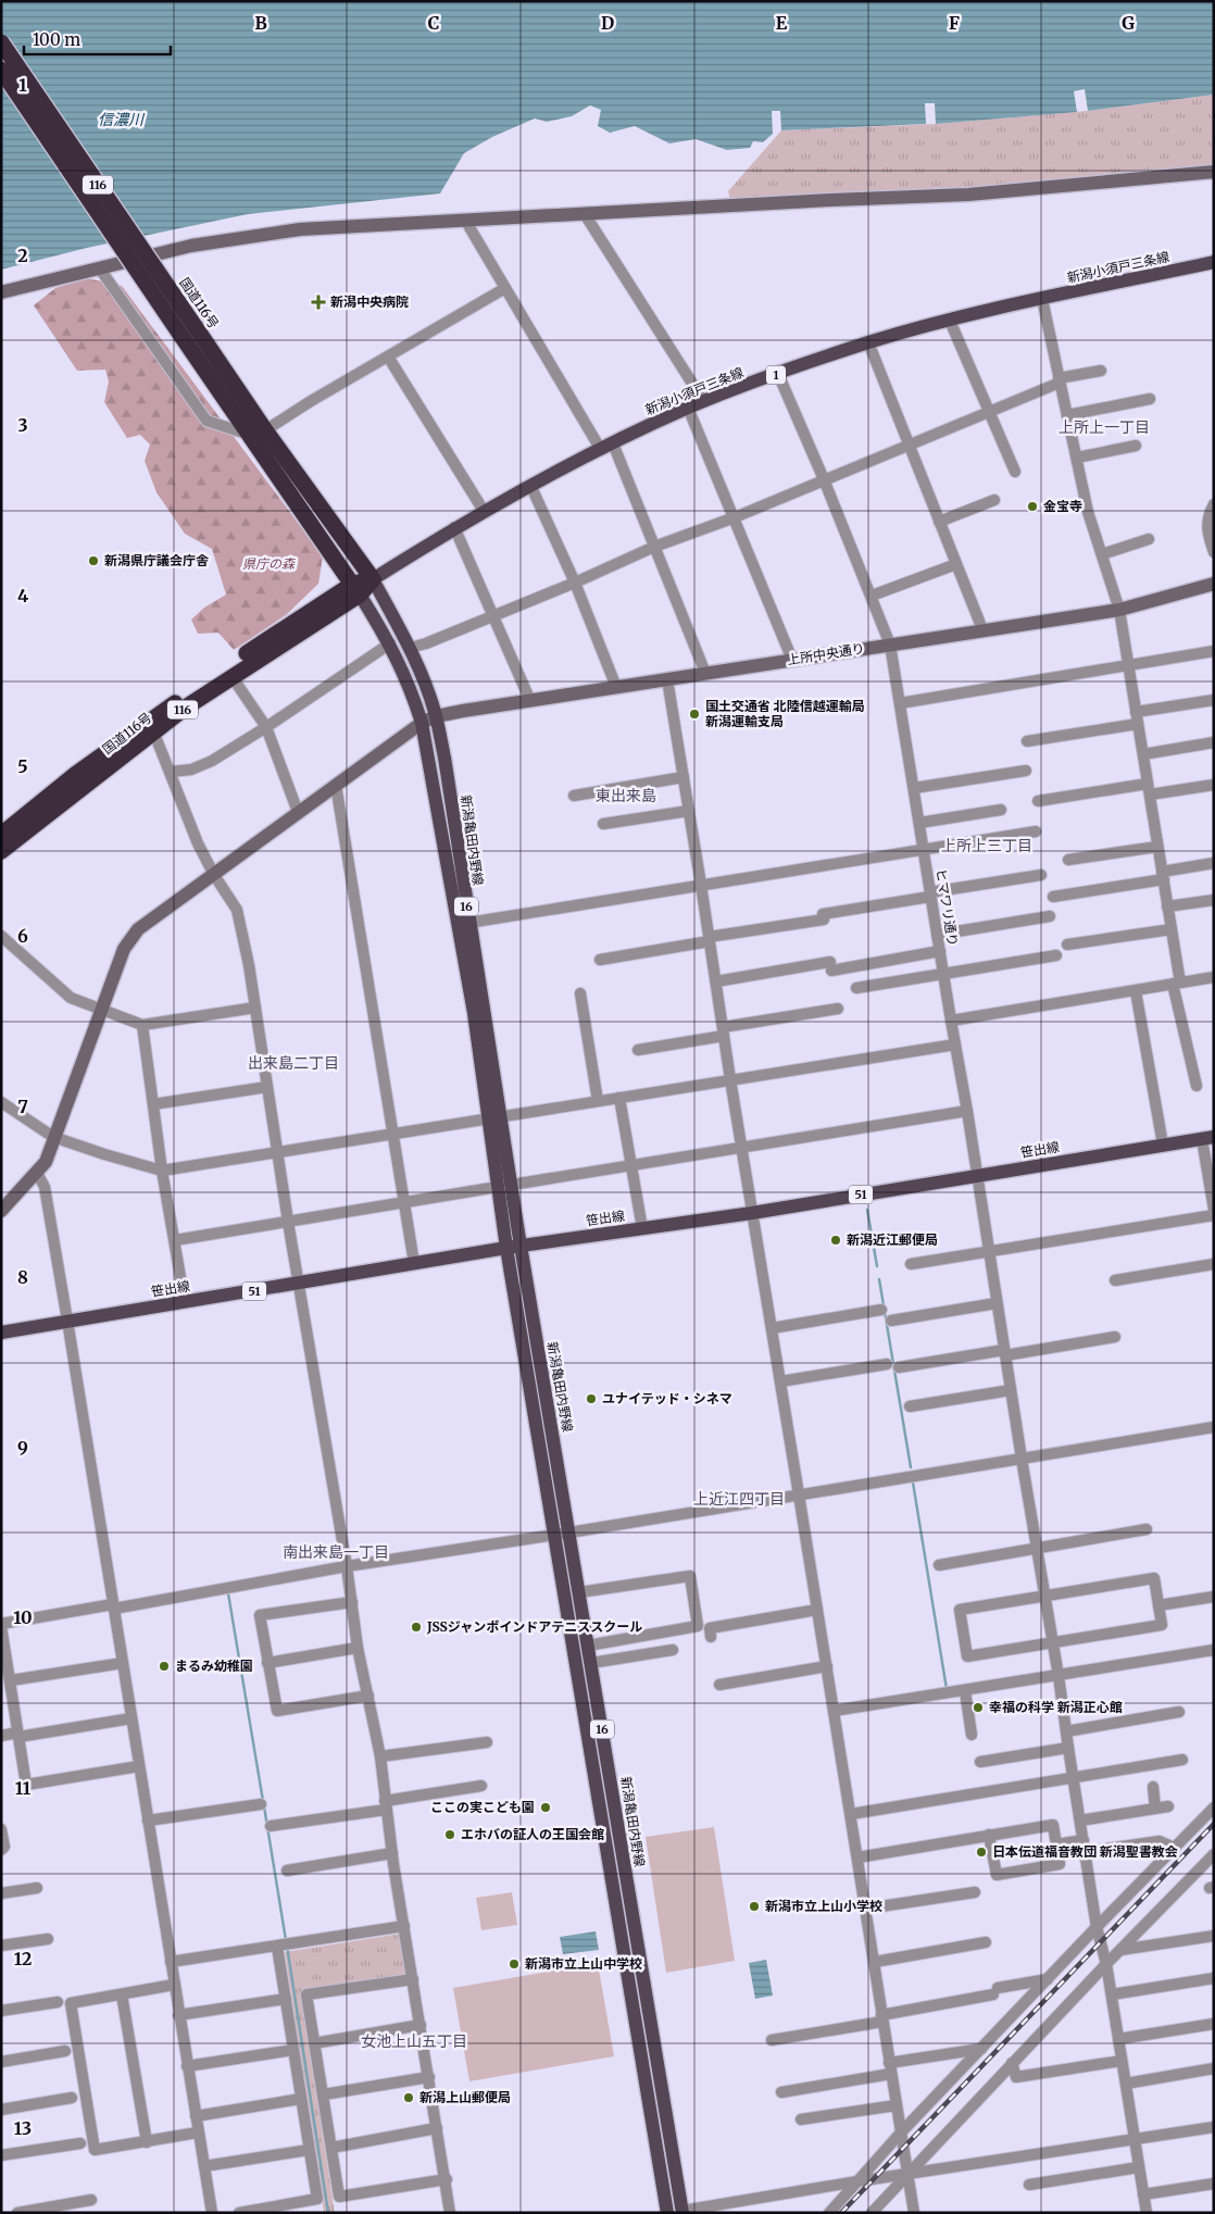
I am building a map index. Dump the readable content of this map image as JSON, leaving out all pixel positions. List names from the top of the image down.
{
  "streets": {
    "highway": ["116", "国道116号"],
    "main road": [
      "新潟小須戸三条線",
      "1",
      "新潟亀田内野線",
      "16",
      "笹出線",
      "51"
    ],
    "street": ["上所中央通り", "ヒマワリ通り"]
  },
  "crossings": [
    ["新潟小須戸三条線", "国道116号"],
    ["新潟小須戸三条線", "新潟亀田内野線"],
    ["新潟小須戸三条線", "ヒマワリ通り"],
    ["国道116号", "新潟亀田内野線"],
    ["上所中央通り", "新潟亀田内野線"],
    ["上所中央通り", "ヒマワリ通り"],
    ["新潟亀田内野線", "笹出線"],
    ["ヒマワリ通り", "笹出線"]
  ],
  "districts": [
    "上所上一丁目",
    "東出来島",
    "上所上三丁目",
    "出来島二丁目",
    "上近江四丁目",
    "南出来島一丁目",
    "女池上山五丁目"
  ],
  "water": ["信濃川"],
  "parks": ["県庁の森"],
  "places": {
    "health": ["新潟中央病院"],
    "other": [
      "金宝寺",
      "新潟県庁議会庁舎",
      "国土交通省 北陸信越運輸局 新潟運輸支局",
      "新潟近江郵便局",
      "ユナイテッド・シネマ",
      "JSSジャンボインドアテニススクール",
      "まるみ幼稚園",
      "幸福の科学 新潟正心館",
      "ここの実こども園",
      "エホバの証人の王国会館",
      "日本伝道福音教団 新潟聖書教会",
      "新潟市立上山小学校",
      "新潟市立上山中学校",
      "新潟上山郵便局"
    ]
  },
  "scale_bar": "100 m",
  "grid": {
    "columns": [
      "B",
      "C",
      "D",
      "E",
      "F",
      "G"
    ],
    "rows": [
      "1",
      "2",
      "3",
      "4",
      "5",
      "6",
      "7",
      "8",
      "9",
      "10",
      "11",
      "12",
      "13"
    ]
  }
}
